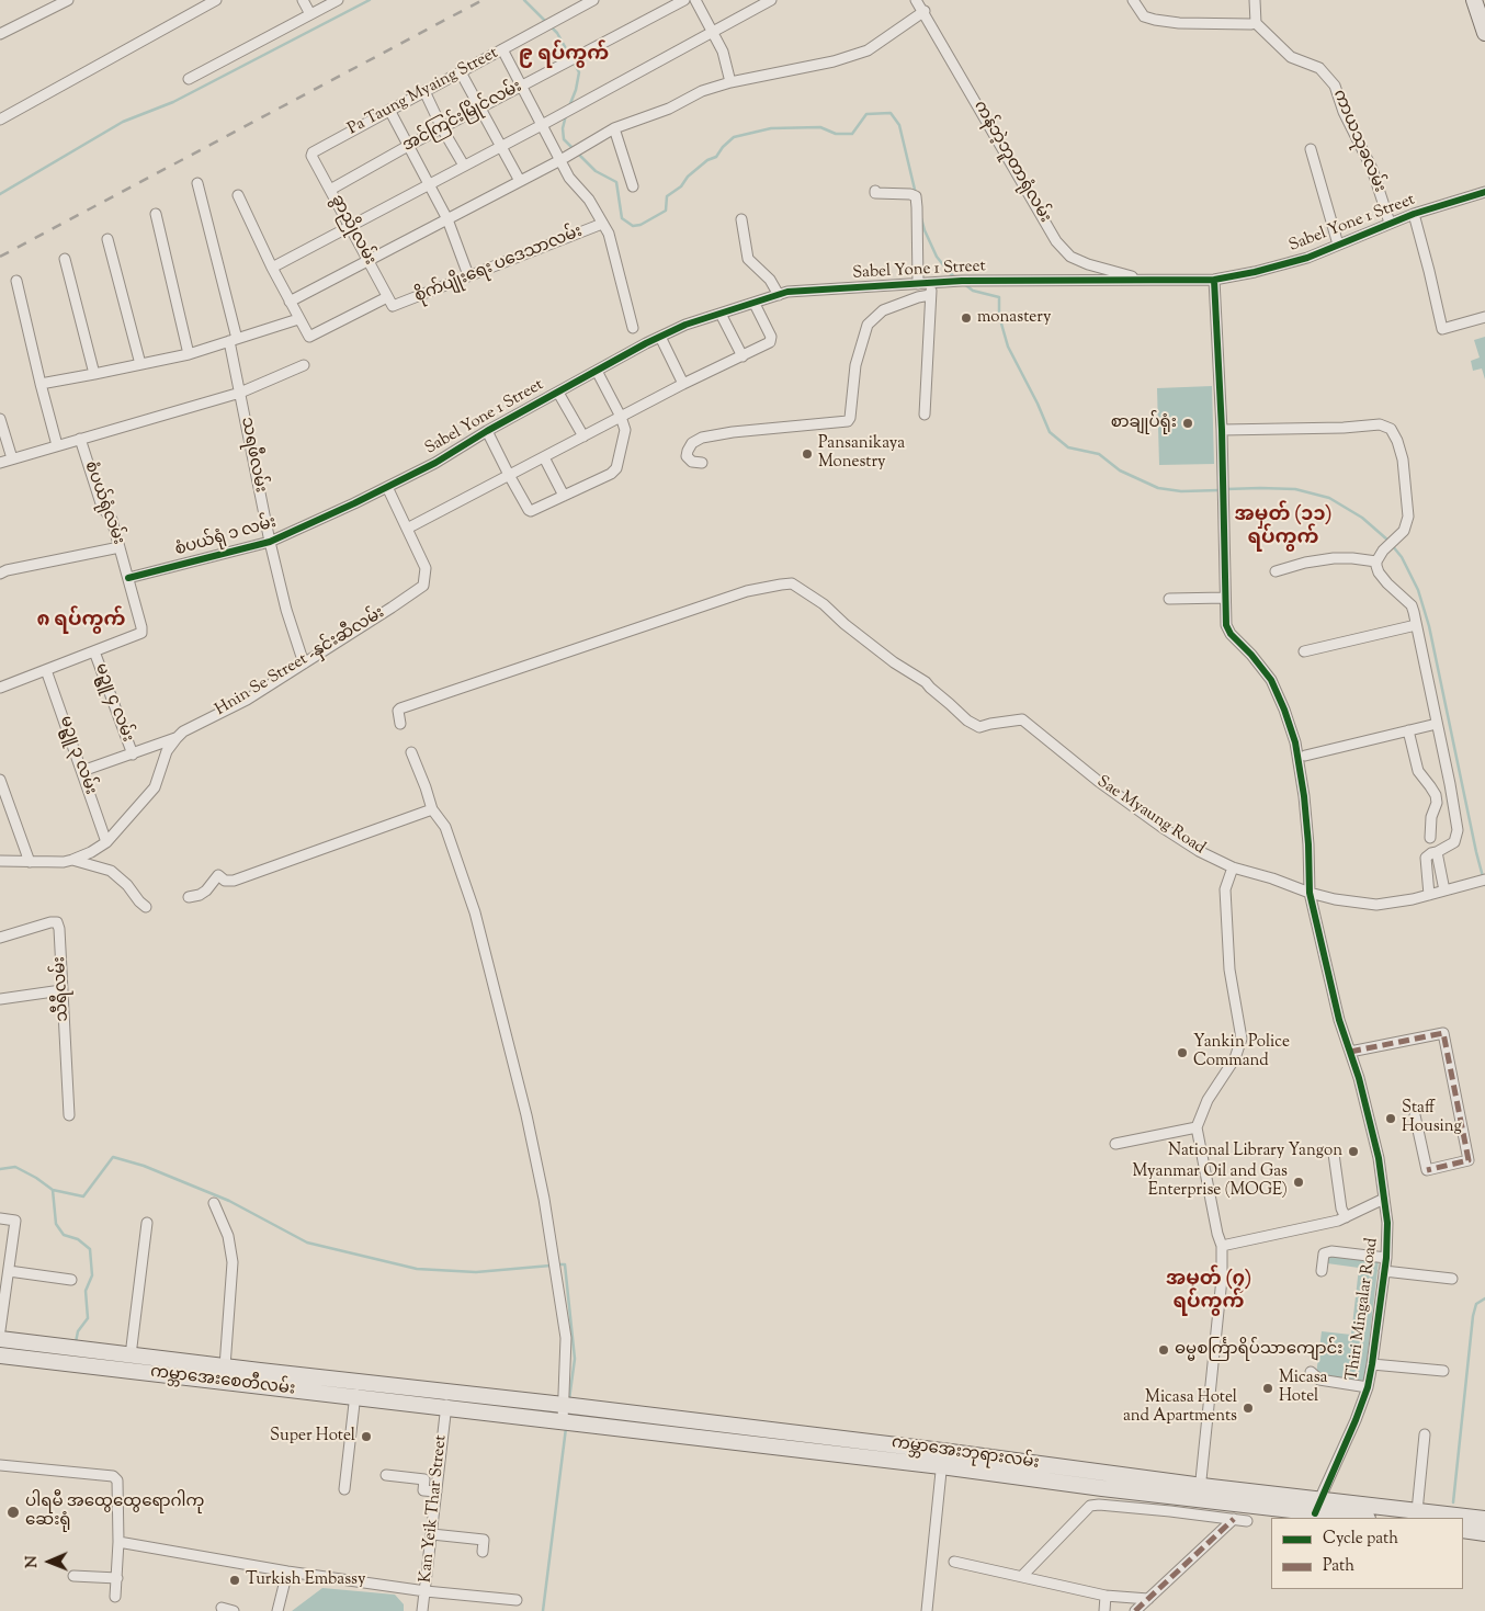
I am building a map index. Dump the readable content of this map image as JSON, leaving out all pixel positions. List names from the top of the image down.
{
  "streets": {
    "main road": ["ကမ္ဘာအေးစေတီလမ်း", "ကမ္ဘာအေးဘုရားလမ်း"],
    "street": [
      "Pa Taung Myaing Street",
      "အင်ကြင်းမြိုင်လမ်း",
      "ကာယသုခလမ်း",
      "ကန်ဘဲ့ဘူတာရုံလမ်း",
      "Sabel Yone 1 Street",
      "ခွာညိုလမ်း",
      "စိုက်ပျိုးရေး ပဒေသာလမ်း",
      "သရဖီလမ်း",
      "စံပယ်ရုံလမ်း",
      "စံပယ်ရုံ ၁ လမ်း",
      "Hnin Se Street -နှင်းဆီလမ်း",
      "မဥ္ဇူ ၄ လမ်း",
      "မဥ္ဇူ ၃ လမ်း",
      "Sae Myaung Road",
      "သီရီလမ်း",
      "Thiri Mingalar Road",
      "Kan Yeik Thar Street"
    ]
  },
  "crossings": [
    ["Pa Taung Myaing Street", "ခွာညိုလမ်း"],
    ["အင်ကြင်းမြိုင်လမ်း", "ခွာညိုလမ်း"],
    ["ကာယသုခလမ်း", "Sabel Yone 1 Street"],
    ["ကန်ဘဲ့ဘူတာရုံလမ်း", "Sabel Yone 1 Street"],
    ["Sabel Yone 1 Street", "စံပယ်ရုံ ၁ လမ်း"],
    ["Sabel Yone 1 Street", "Hnin Se Street -နှင်းဆီလမ်း"],
    ["Sabel Yone 1 Street", "Thiri Mingalar Road"],
    ["ခွာညိုလမ်း", "စိုက်ပျိုးရေး ပဒေသာလမ်း"],
    ["သရဖီလမ်း", "စံပယ်ရုံ ၁ လမ်း"],
    ["သရဖီလမ်း", "Hnin Se Street -နှင်းဆီလမ်း"],
    ["စံပယ်ရုံလမ်း", "စံပယ်ရုံ ၁ လမ်း"],
    ["စံပယ်ရုံလမ်း", "မဥ္ဇူ ၄ လမ်း"],
    ["စံပယ်ရုံ ၁ လမ်း", "Hnin Se Street -နှင်းဆီလမ်း"],
    ["Hnin Se Street -နှင်းဆီလမ်း", "မဥ္ဇူ ၃ လမ်း"],
    ["Sae Myaung Road", "Thiri Mingalar Road"],
    ["Thiri Mingalar Road", "ကမ္ဘာအေးဘုရားလမ်း"],
    ["ကမ္ဘာအေးစေတီလမ်း", "ကမ္ဘာအေးဘုရားလမ်း"],
    ["ကမ္ဘာအေးစေတီလမ်း", "Kan Yeik Thar Street"],
    ["ကမ္ဘာအေးဘုရားလမ်း", "Kan Yeik Thar Street"]
  ],
  "districts": [
    "၉ ရပ်ကွက်",
    "အမှတ် (၁၁) ရပ်ကွက်",
    "၈ ရပ်ကွက်",
    "အမှတ် (၇) ရပ်ကွက်"
  ],
  "places": [
    "monastery",
    "စာချုပ်ရုံး",
    "Pansanikaya Monestry",
    "Yankin Police Command",
    "Staff Housing",
    "National Library Yangon",
    "Myanmar Oil and Gas Enterprise (MOGE)",
    "ဓမ္မစင်္ကြာရိပ်သာကျောင်း",
    "Micasa Hotel",
    "Micasa Hotel and Apartments",
    "Super Hotel",
    "ပါရမီ အထွေထွေရောဂါကု ဆေးရုံ",
    "Turkish Embassy"
  ],
  "legend": ["Cycle path", "Path"],
  "north": "left"
}
